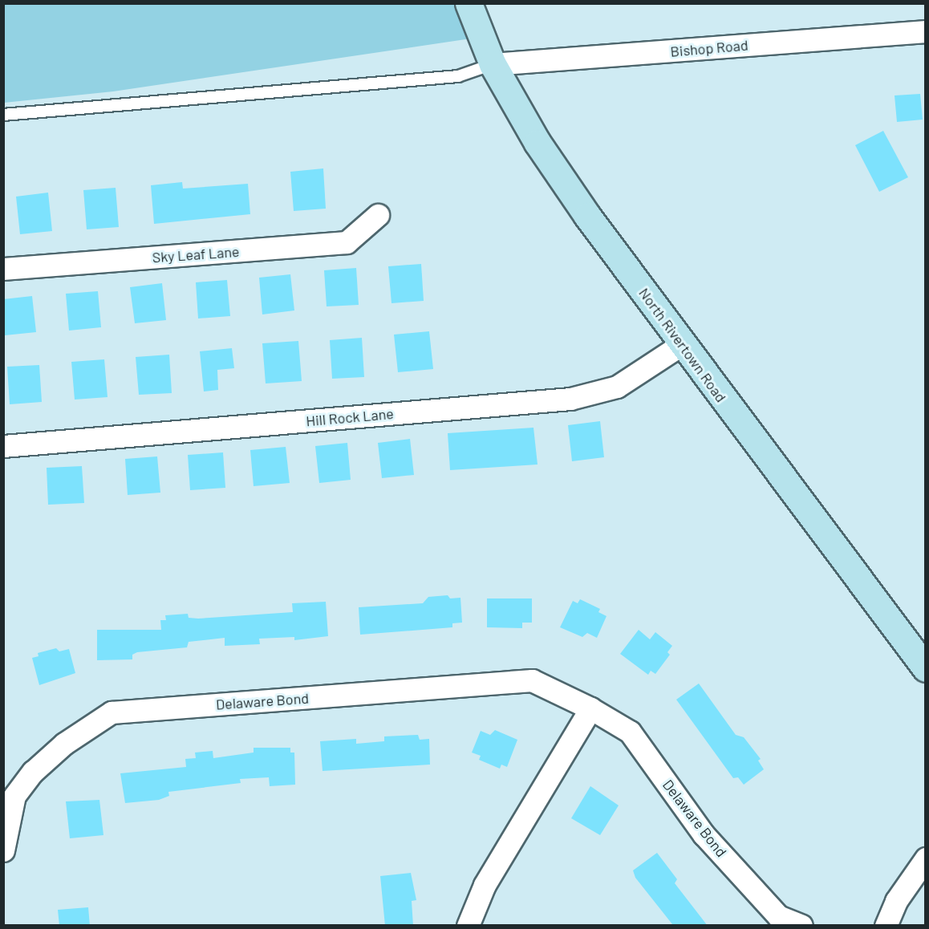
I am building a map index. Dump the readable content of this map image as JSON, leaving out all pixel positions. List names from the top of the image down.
{
  "streets": {
    "street": [
      "Bishop Road",
      "Sky Leaf Lane",
      "North Rivertown Road",
      "Hill Rock Lane",
      "Delaware Bond"
    ]
  },
  "crossings": [
    ["Bishop Road", "North Rivertown Road"],
    ["North Rivertown Road", "Hill Rock Lane"]
  ]
}
